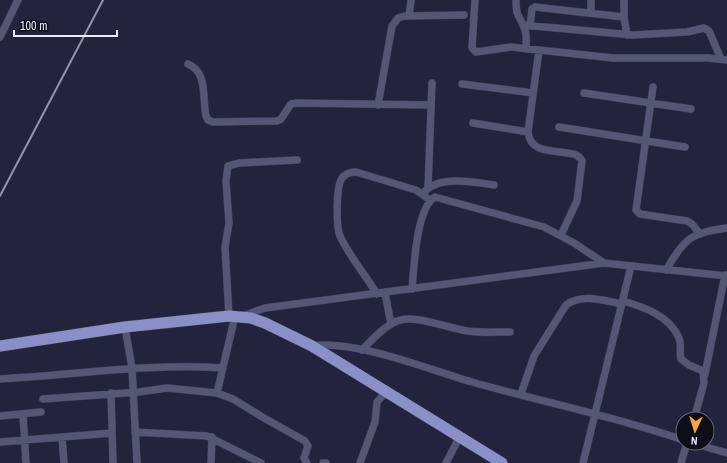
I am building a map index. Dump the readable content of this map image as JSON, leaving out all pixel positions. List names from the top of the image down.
{
  "scale_bar": "100 m",
  "north": "bottom"
}
